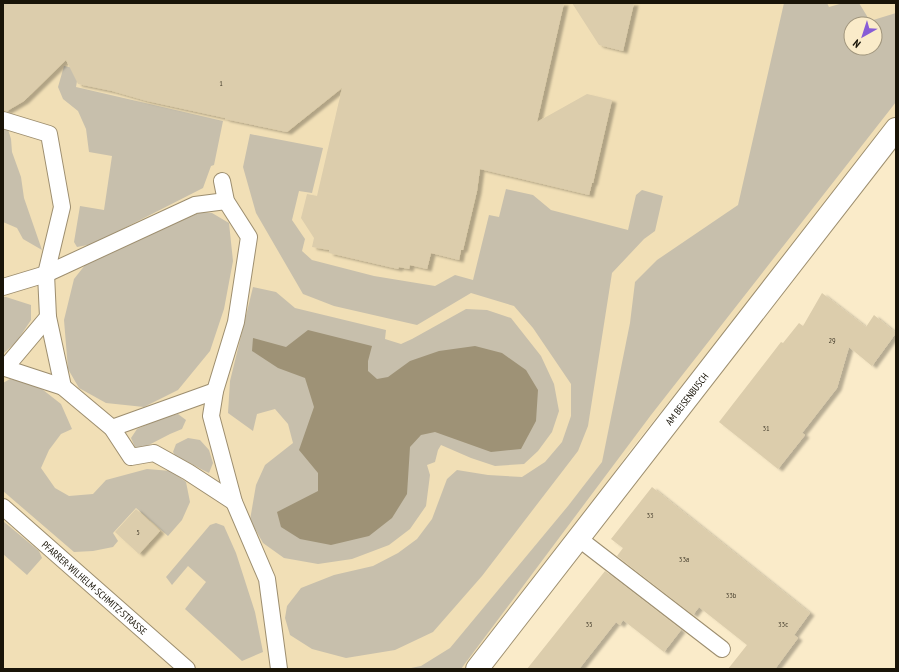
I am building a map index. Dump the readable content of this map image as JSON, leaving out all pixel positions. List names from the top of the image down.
{
  "streets": {
    "street": ["AM BEISENBUSCH"],
    "lane": ["PFARRER-WILHELM-SCHMITZ-STRASSE"]
  },
  "house_numbers": [
    "1",
    "29",
    "31",
    "33",
    "5",
    "33a",
    "33b",
    "35",
    "33c"
  ],
  "north": "bottom left"
}
